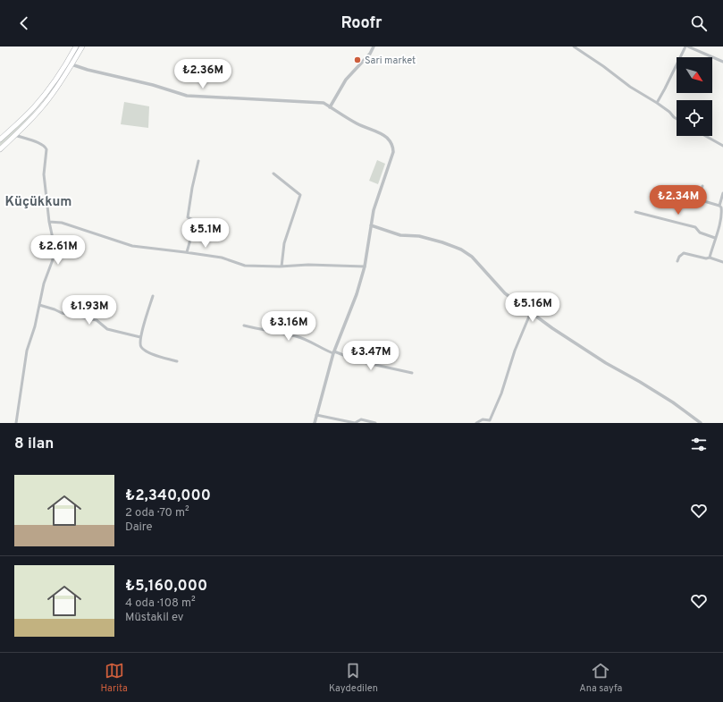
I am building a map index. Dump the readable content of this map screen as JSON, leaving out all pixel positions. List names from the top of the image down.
{
  "districts": ["Küçükkum"],
  "places": ["Sari market"],
  "north": "bottom right",
  "page": {
    "header": "Roofr",
    "price": [
      "₺2.36M",
      "₺2.34M",
      "₺5.1M",
      "₺2.61M",
      "₺5.16M",
      "₺1.93M",
      "₺3.16M",
      "₺3.47M"
    ],
    "heading": "8 ilan",
    "list": [
      {
        "name": "₺2,340,000",
        "note": "2 oda · 70 m² · Daire"
      },
      {
        "name": "₺5,160,000",
        "note": "4 oda · 108 m² · Müstakil ev"
      }
    ],
    "tabs": ["Harita", "Kaydedilen", "Ana sayfa"]
  }
}
